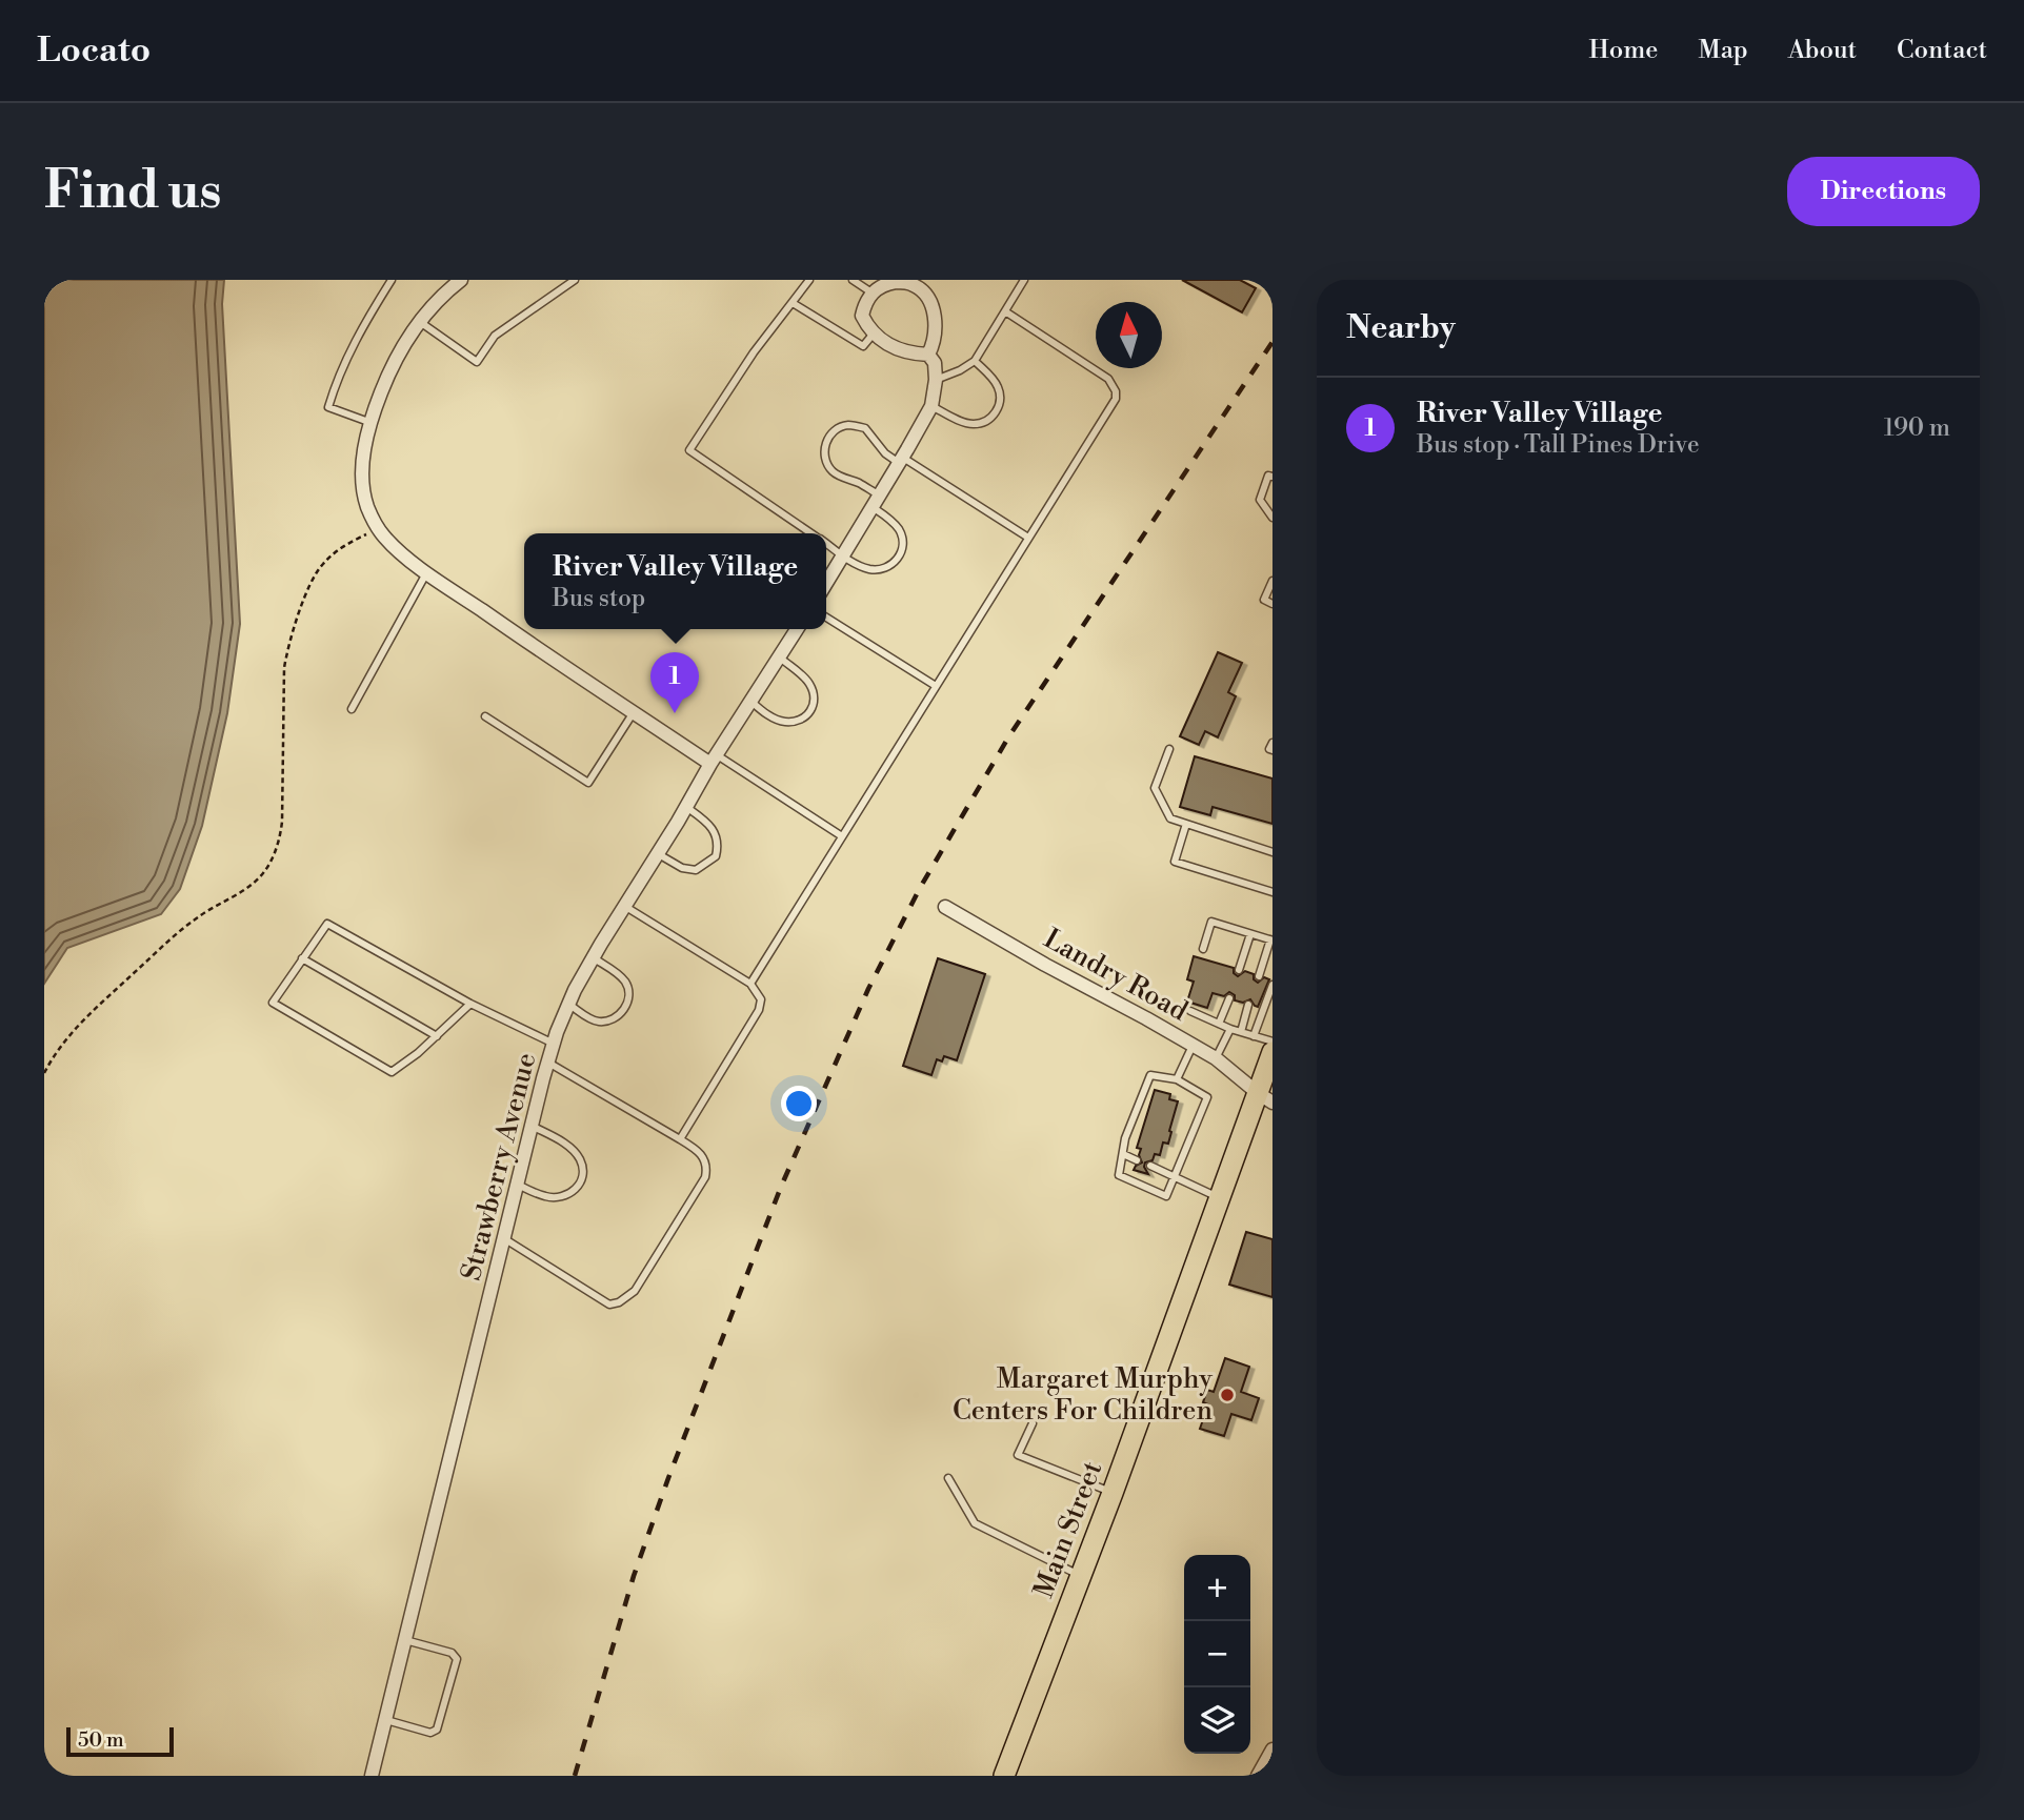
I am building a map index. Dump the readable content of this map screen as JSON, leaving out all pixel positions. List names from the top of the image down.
{
  "streets": {
    "highway": ["Main Street"],
    "street": ["Landry Road", "Strawberry Avenue"]
  },
  "crossings": [
    ["Landry Road", "Main Street"]
  ],
  "places": ["Margaret Murphy Centers For Children"],
  "scale_bar": "50 m",
  "north": "top",
  "page": {
    "header": "Locato",
    "nav": [
      "Home",
      "Map",
      "About",
      "Contact"
    ],
    "buttons": "Directions",
    "title": "Find us",
    "heading": "Nearby",
    "list": [
      {
        "mark": "1",
        "name": "River Valley Village",
        "note": "Bus stop · Tall Pines Drive",
        "value": "190 m"
      }
    ],
    "popup": ["River Valley Village", "Bus stop"],
    "pins": "1",
    "map_buttons": ["+", "−"],
    "scale": "50 m"
  }
}
